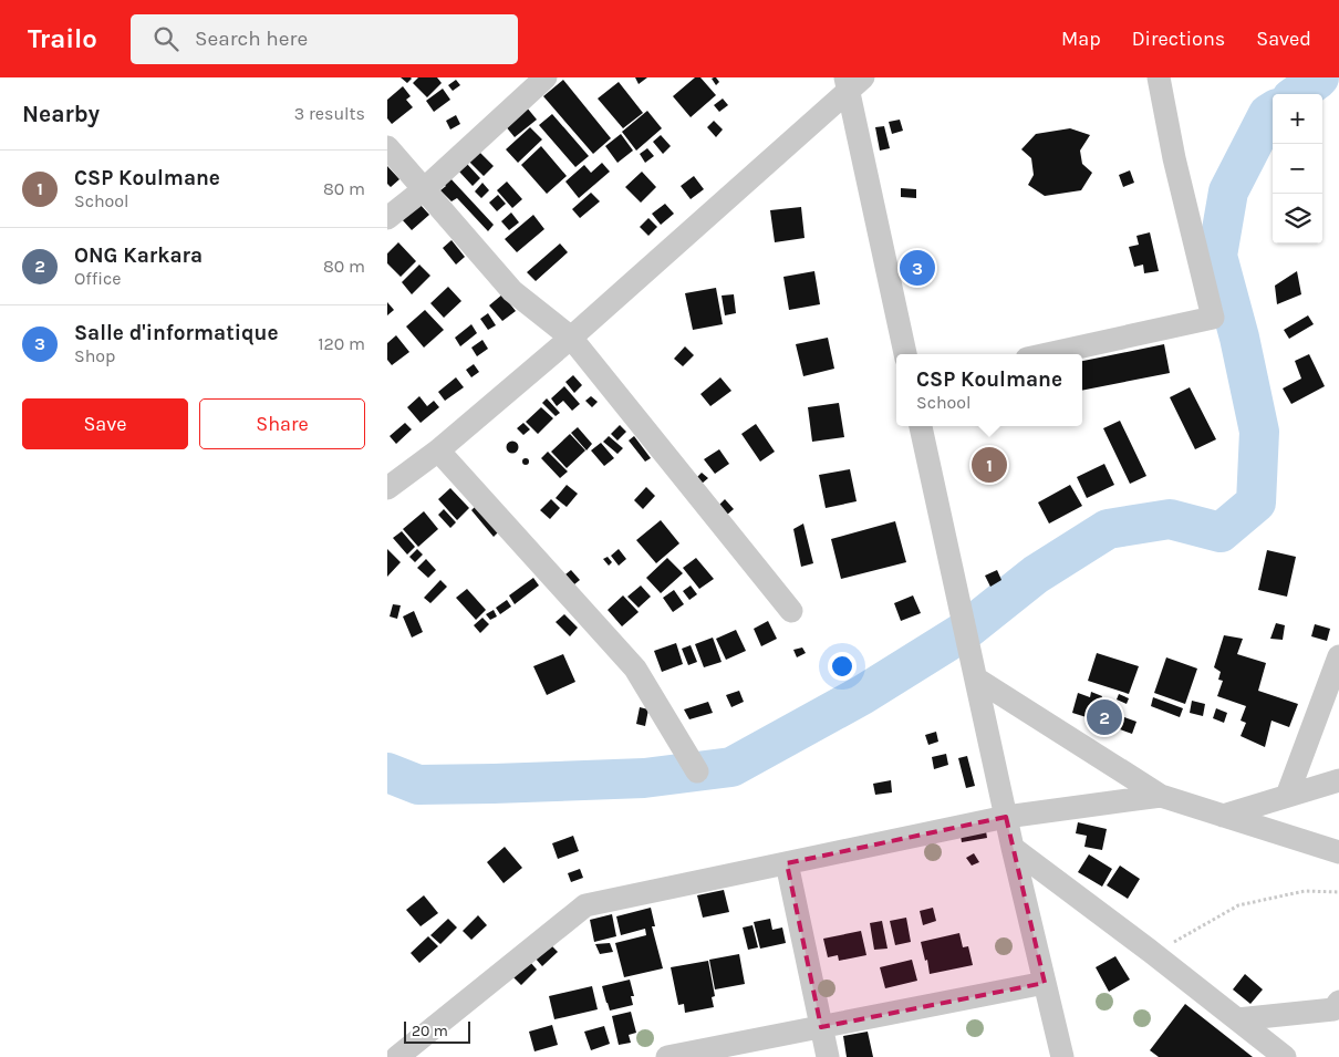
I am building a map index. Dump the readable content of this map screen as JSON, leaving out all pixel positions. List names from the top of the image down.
{
  "scale_bar": "20 m",
  "page": {
    "header": "Trailo",
    "search": "Search here",
    "nav": ["Map", "Directions", "Saved"],
    "heading": ["Nearby", "3 results"],
    "map_buttons": ["+", "−"],
    "list": [
      {
        "mark": "1",
        "name": "CSP Koulmane",
        "note": "School",
        "value": "80 m"
      },
      {
        "mark": "2",
        "name": "ONG Karkara",
        "note": "Office",
        "value": "80 m"
      },
      {
        "mark": "3",
        "name": "Salle d'informatique",
        "note": "Shop",
        "value": "120 m"
      }
    ],
    "pins": ["3", "1", "2"],
    "popup": ["CSP Koulmane", "School"],
    "buttons": ["Save", "Share"],
    "scale": "20 m"
  }
}
